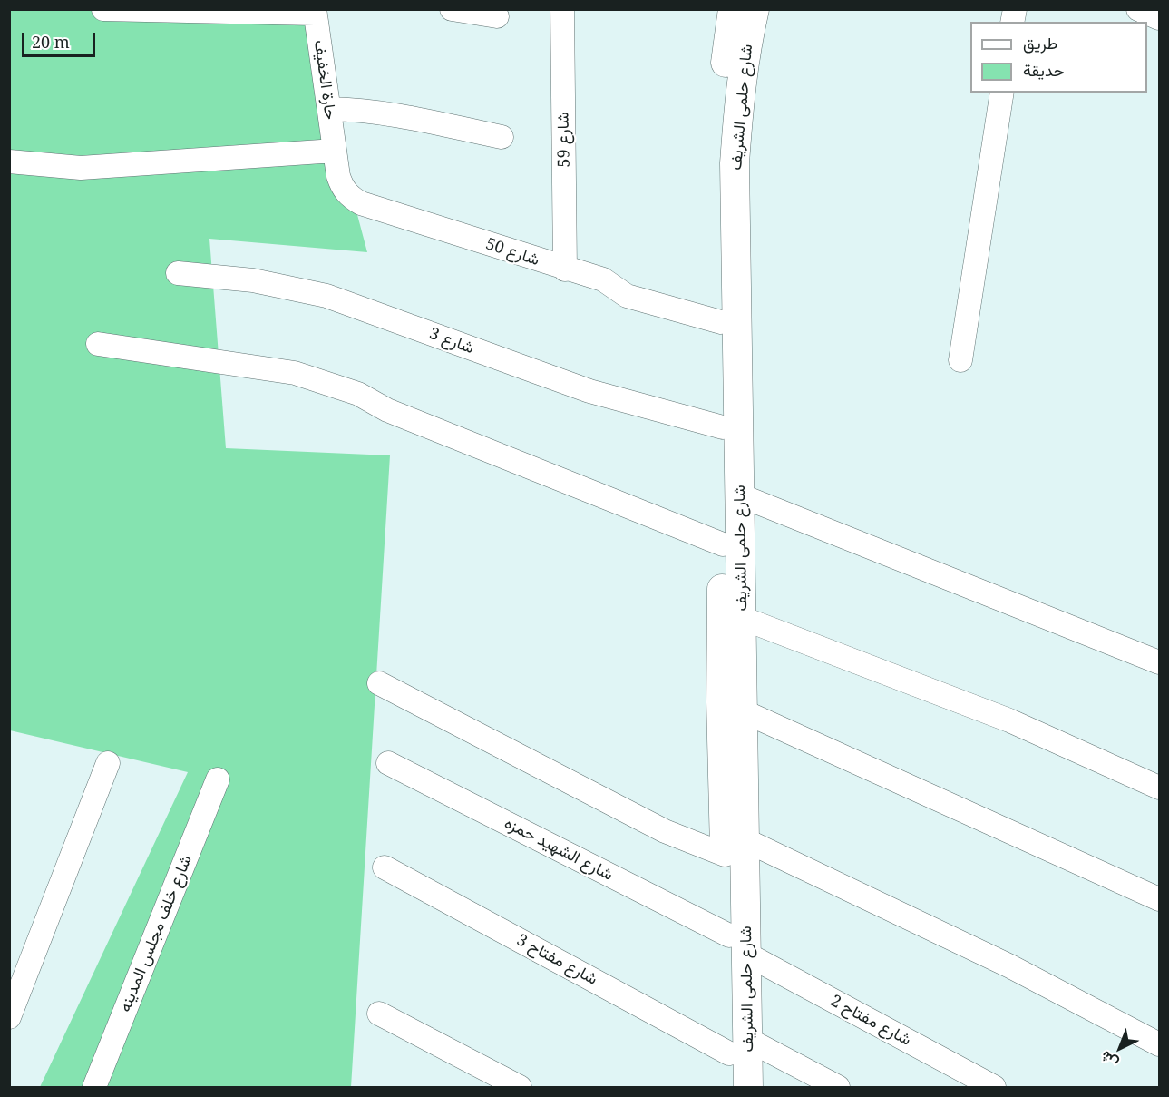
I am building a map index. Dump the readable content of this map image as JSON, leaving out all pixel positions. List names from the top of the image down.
{
  "streets": {
    "street": [
      "حارة الخفيف",
      "شارع حلمى الشريف",
      "شارع 59",
      "شارع 50",
      "شارع 3",
      "شارع الشهيد حمزه",
      "شارع خلف مجلس المدينه",
      "شارع مفتاح 3",
      "شارع مفتاح 2"
    ]
  },
  "crossings": [
    ["حارة الخفيف", "شارع 50"],
    ["شارع حلمى الشريف", "شارع 50"],
    ["شارع حلمى الشريف", "شارع 3"],
    ["شارع حلمى الشريف", "شارع الشهيد حمزه"],
    ["شارع حلمى الشريف", "شارع مفتاح 3"],
    ["شارع حلمى الشريف", "شارع مفتاح 2"],
    ["شارع 59", "شارع 50"],
    ["شارع الشهيد حمزه", "شارع مفتاح 2"]
  ],
  "legend": ["طريق", "حديقة"],
  "scale_bar": "20 m",
  "north": "bottom left"
}
